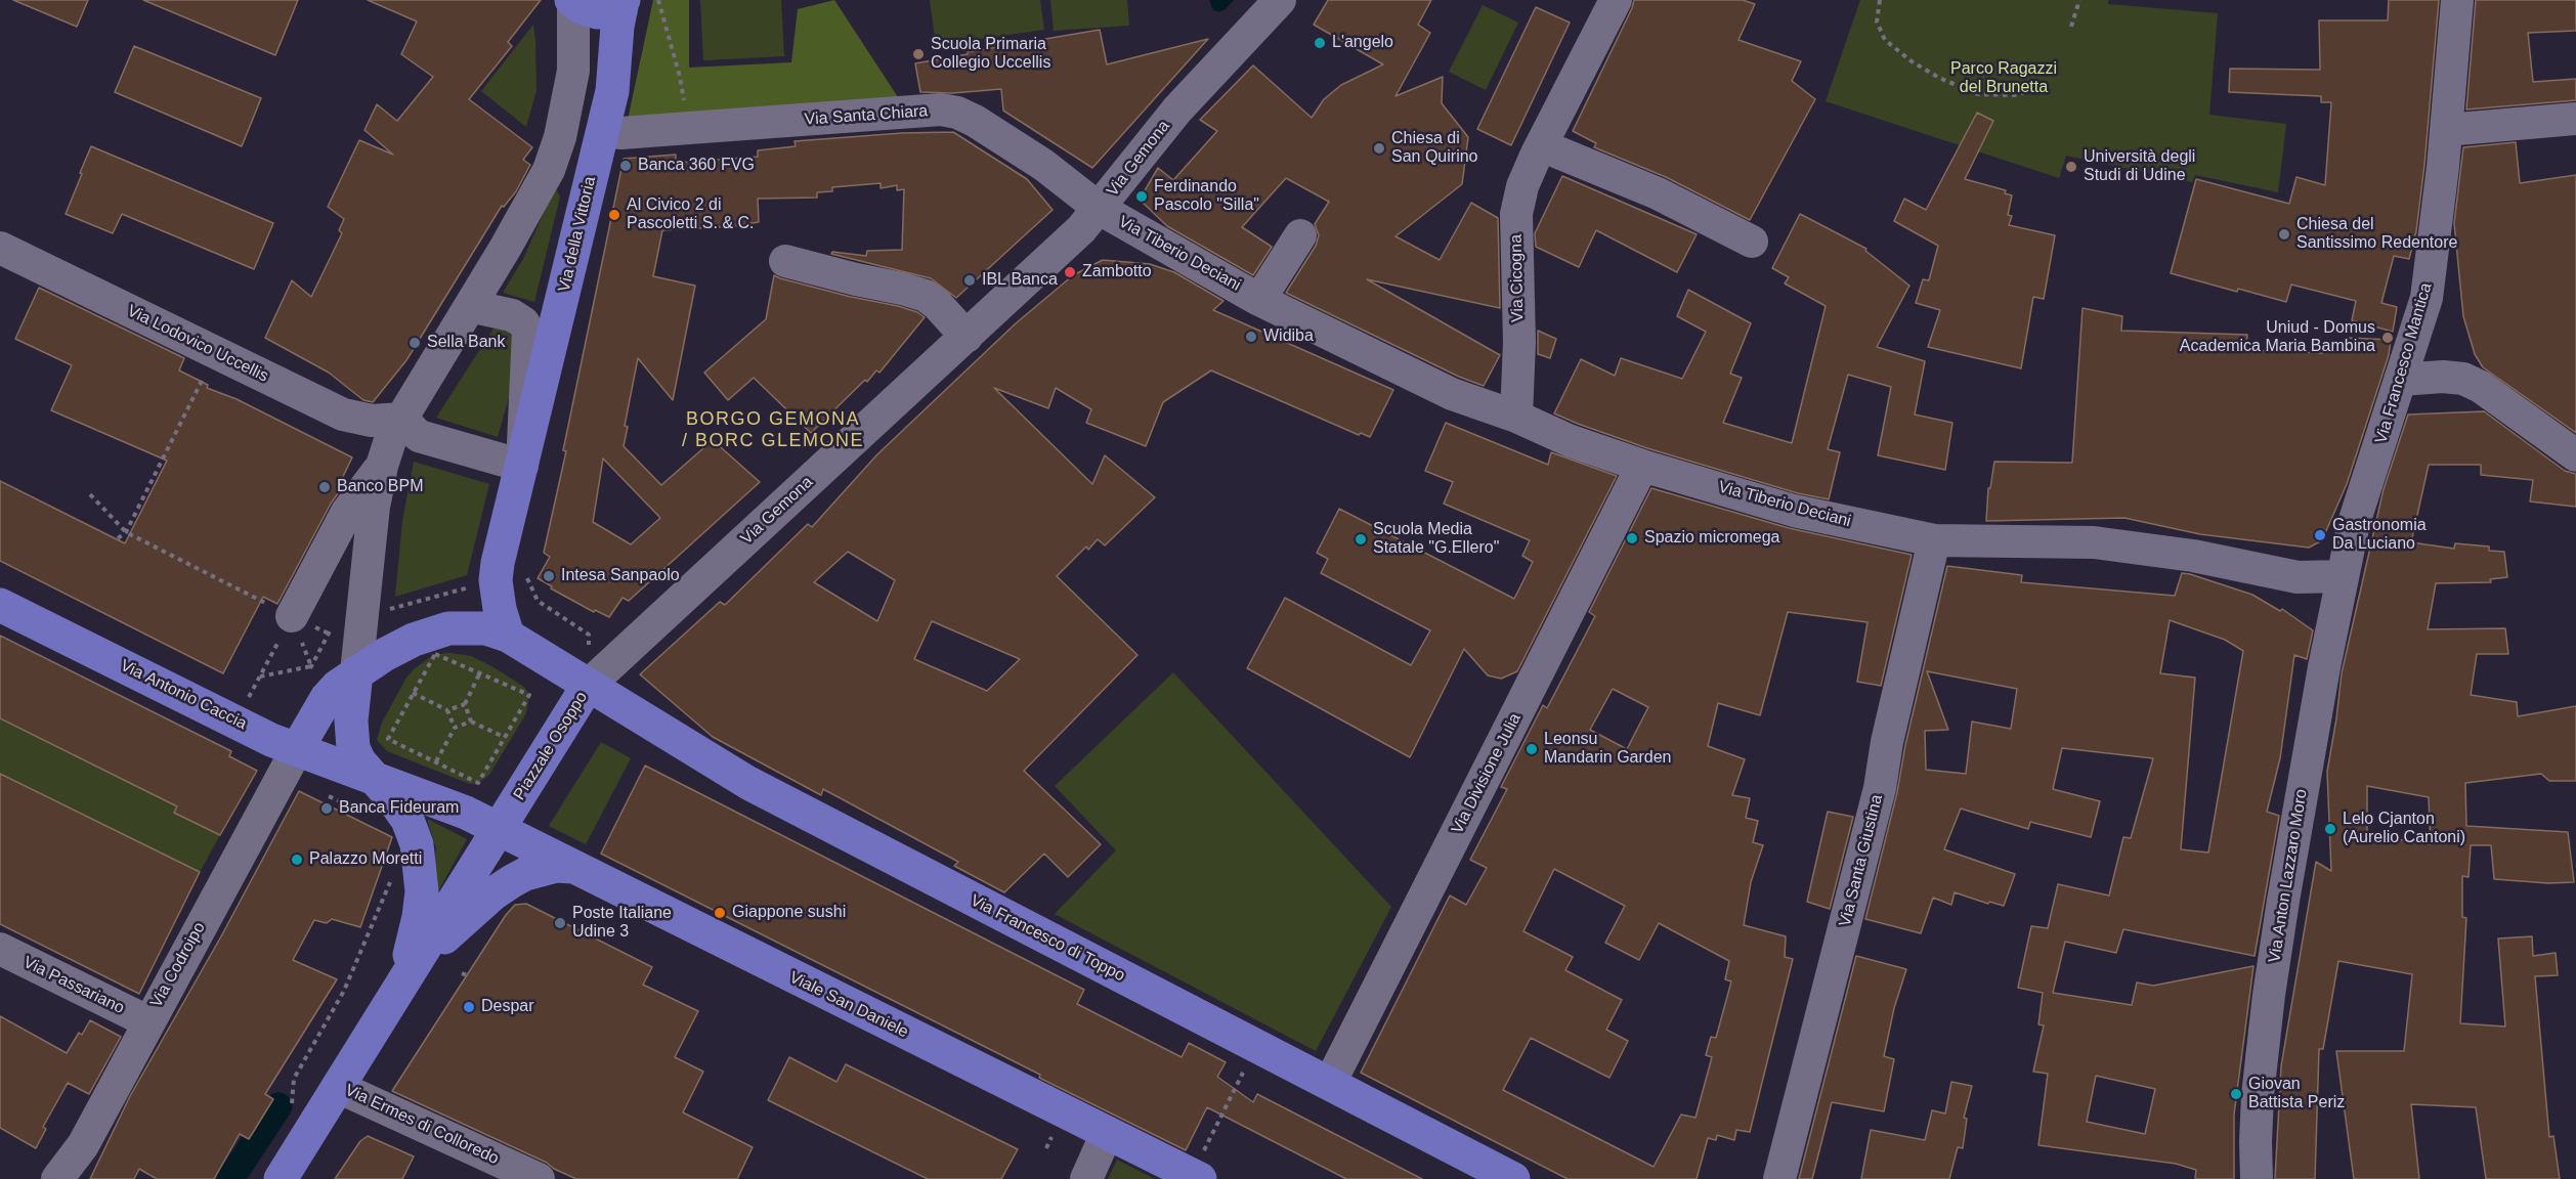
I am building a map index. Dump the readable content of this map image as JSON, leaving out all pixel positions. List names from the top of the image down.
{
  "streets": {
    "main road": [
      "Via della Vittoria",
      "Via Antonio Caccia",
      "Piazzale Osoppo",
      "Via Francesco di Toppo",
      "Viale San Daniele"
    ],
    "street": [
      "Via Santa Chiara",
      "Via Gemona",
      "Via Tiberio Deciani",
      "Via Cicogna",
      "Via Lodovico Uccellis",
      "Via Francesco Mantica",
      "Via Divisione Julia",
      "Via Santa Giustina",
      "Via Anton Lazzaro Moro",
      "Via Codroipo",
      "Via Passariano",
      "Via Ermes di Colloredo"
    ]
  },
  "crossings": [
    ["Via Santa Chiara", "Via Gemona"],
    ["Via Santa Chiara", "Via della Vittoria"],
    ["Via Santa Chiara", "Via Tiberio Deciani"],
    ["Via Gemona", "Via Tiberio Deciani"],
    ["Via Gemona", "Piazzale Osoppo"],
    ["Via Gemona", "Via Francesco di Toppo"],
    ["Via della Vittoria", "Piazzale Osoppo"],
    ["Via Tiberio Deciani", "Via Cicogna"],
    ["Via Tiberio Deciani", "Via Francesco Mantica"],
    ["Via Tiberio Deciani", "Via Divisione Julia"],
    ["Via Tiberio Deciani", "Via Santa Giustina"],
    ["Via Tiberio Deciani", "Via Anton Lazzaro Moro"],
    ["Via Francesco Mantica", "Via Anton Lazzaro Moro"],
    ["Via Antonio Caccia", "Piazzale Osoppo"],
    ["Via Antonio Caccia", "Via Codroipo"],
    ["Piazzale Osoppo", "Via Francesco di Toppo"],
    ["Piazzale Osoppo", "Via Codroipo"],
    ["Piazzale Osoppo", "Viale San Daniele"],
    ["Via Divisione Julia", "Via Francesco di Toppo"],
    ["Via Codroipo", "Via Passariano"]
  ],
  "districts": ["BORGO GEMONA / BORC GLEMONE"],
  "parks": ["Parco Ragazzi del Brunetta"],
  "places": [
    "L'angelo",
    "Scuola Primaria Collegio Uccellis",
    "Chiesa di San Quirino",
    "Banca 360 FVG",
    "Università degli Studi di Udine",
    "Ferdinando Pascolo \"Silla\"",
    "Al Civico 2 di Pascoletti S. & C.",
    "Chiesa del Santissimo Redentore",
    "Zambotto",
    "IBL Banca",
    "Widiba",
    "Uniud - Domus Academica Maria Bambina",
    "Sella Bank",
    "Banco BPM",
    "Gastronomia Da Luciano",
    "Spazio micromega",
    "Scuola Media Statale \"G.Ellero\"",
    "Intesa Sanpaolo",
    "Leonsu Mandarin Garden",
    "Banca Fideuram",
    "Lelo Cjanton (Aurelio Cantoni)",
    "Palazzo Moretti",
    "Giappone sushi",
    "Poste Italiane Udine 3",
    "Despar",
    "Giovan Battista Periz"
  ]
}
